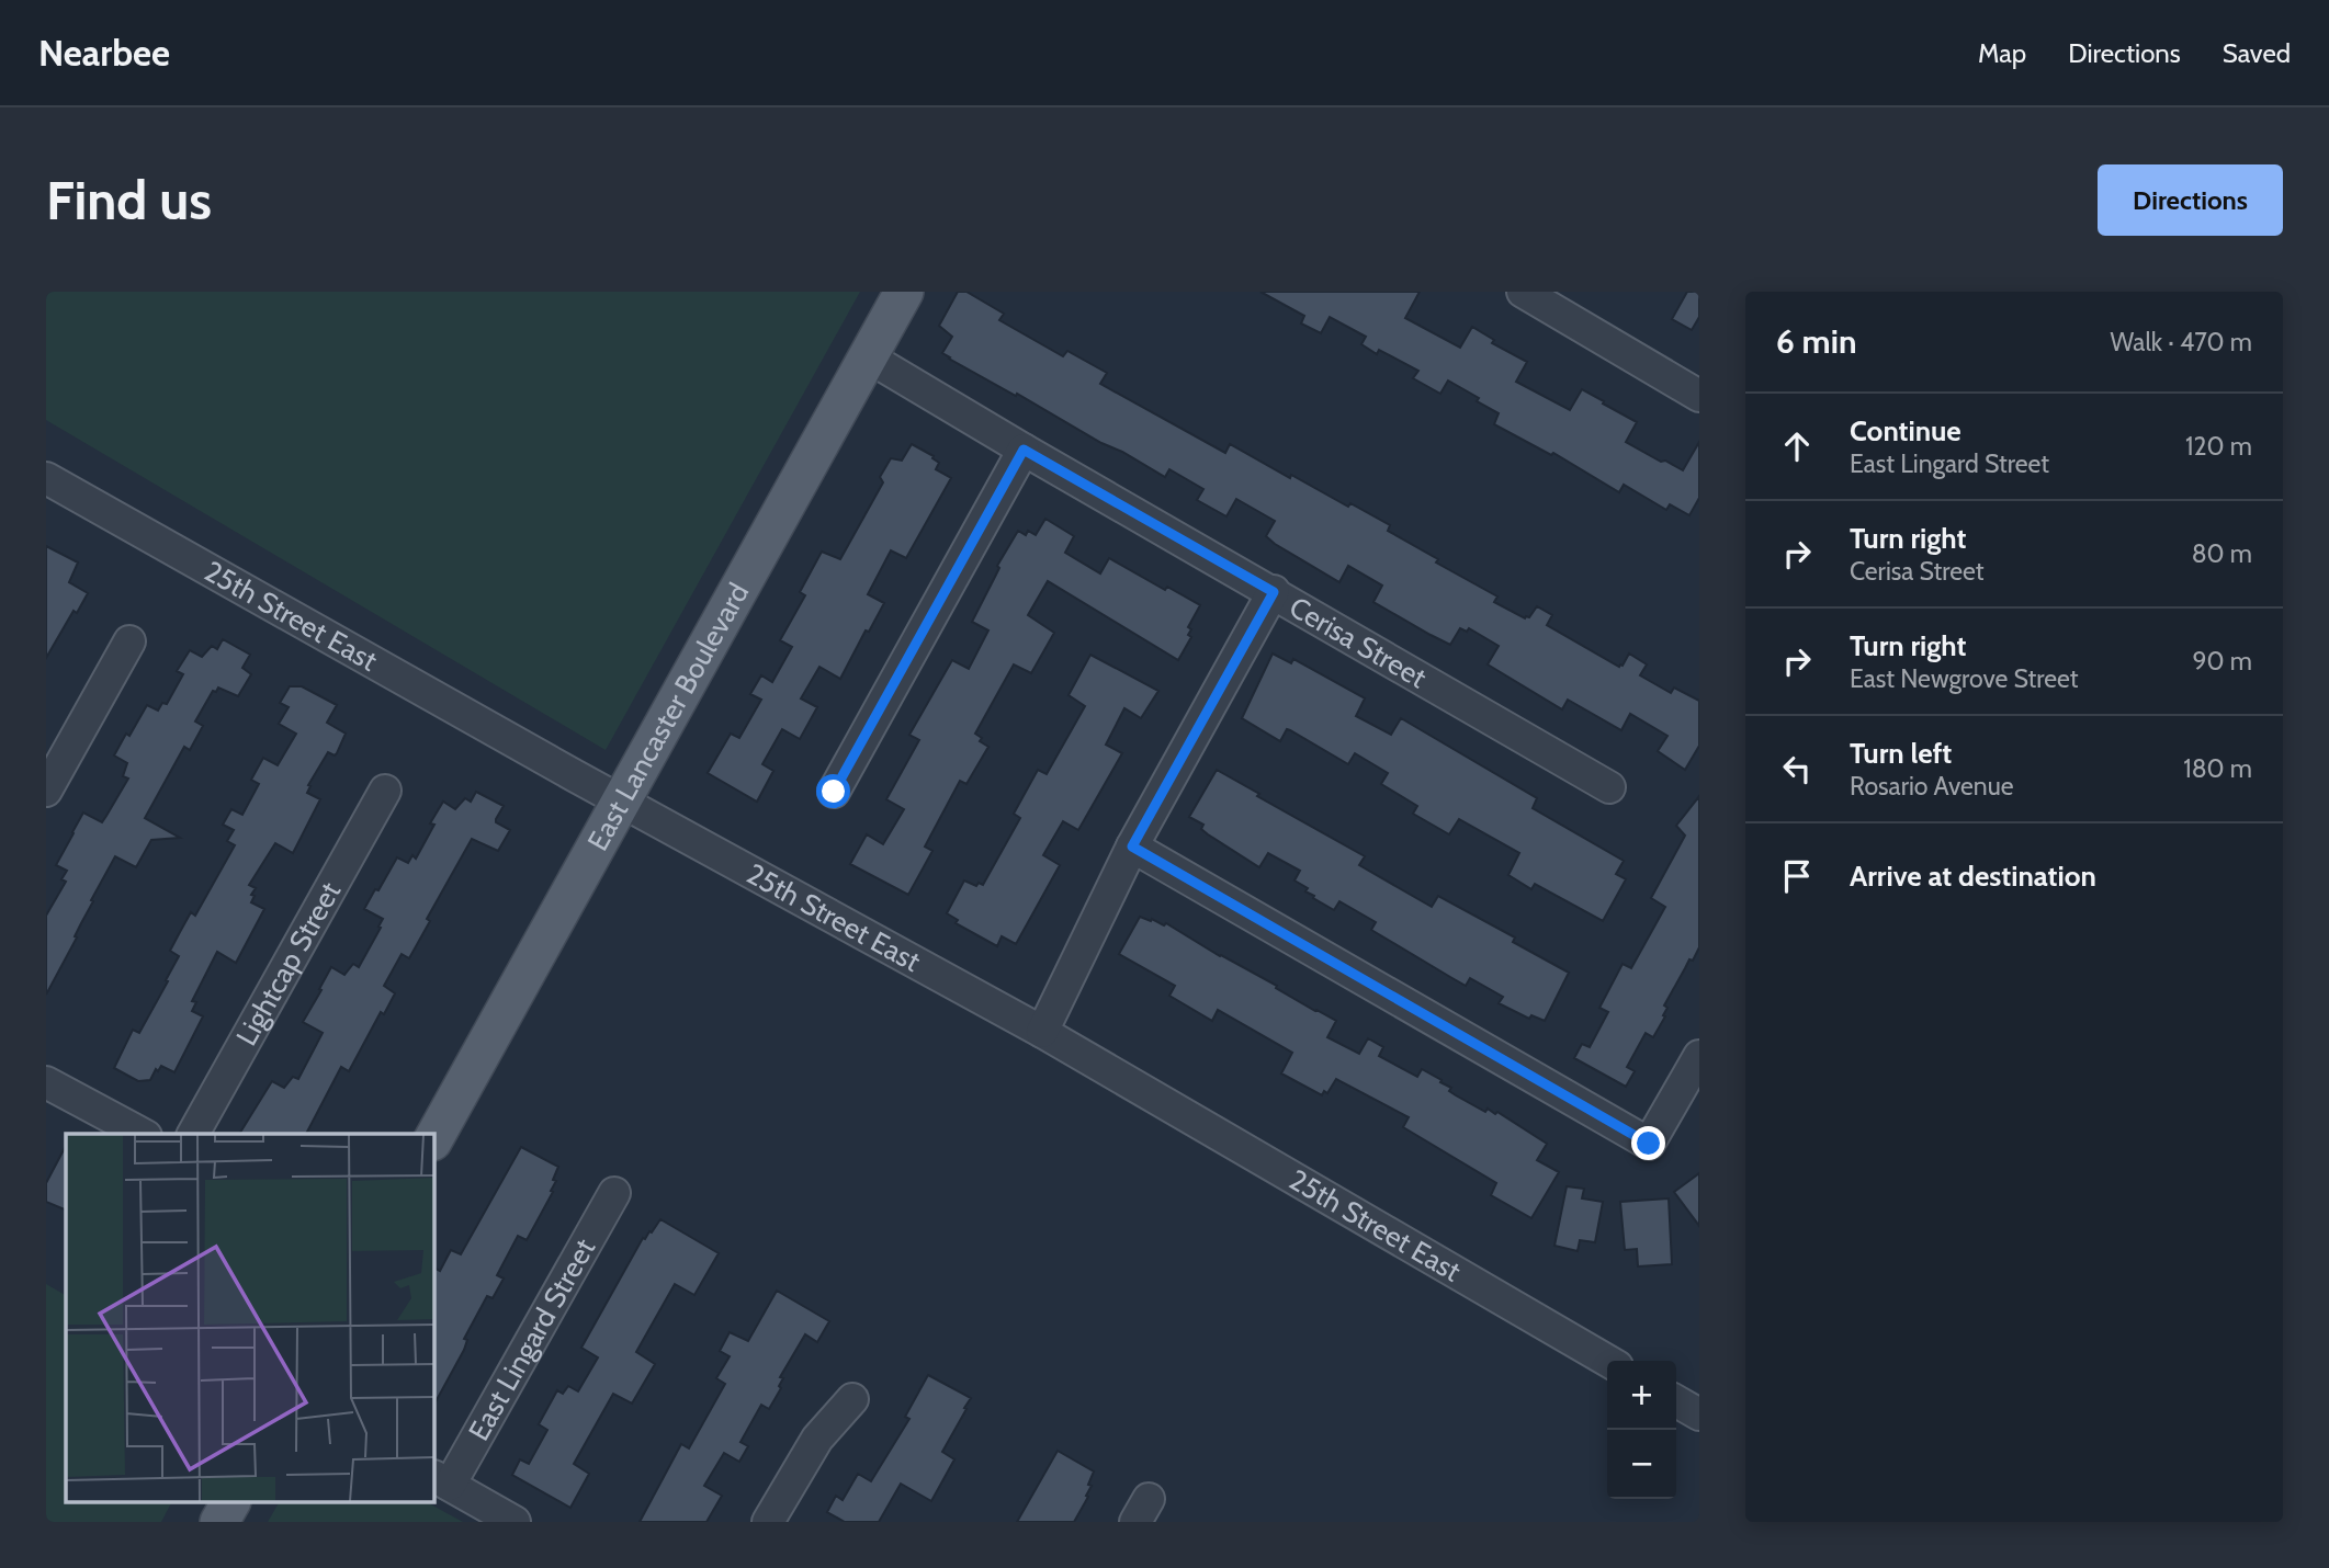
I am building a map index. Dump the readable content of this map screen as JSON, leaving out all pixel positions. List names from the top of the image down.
{
  "streets": {
    "main road": ["East Lancaster Boulevard"],
    "street": [
      "25th Street East",
      "Cerisa Street",
      "Lightcap Street",
      "East Lingard Street"
    ]
  },
  "crossings": [
    ["25th Street East", "East Lancaster Boulevard"],
    ["Cerisa Street", "East Lancaster Boulevard"]
  ],
  "page": {
    "header": "Nearbee",
    "nav": ["Map", "Directions", "Saved"],
    "buttons": "Directions",
    "title": "Find us",
    "heading": ["6 min", "Walk · 470 m"],
    "list": [
      ["Continue", "East Lingard Street", "120 m"],
      ["Turn right", "Cerisa Street", "80 m"],
      ["Turn right", "East Newgrove Street", "90 m"],
      ["Turn left", "Rosario Avenue", "180 m"],
      "Arrive at destination"
    ],
    "map_buttons": ["+", "−"]
  }
}
